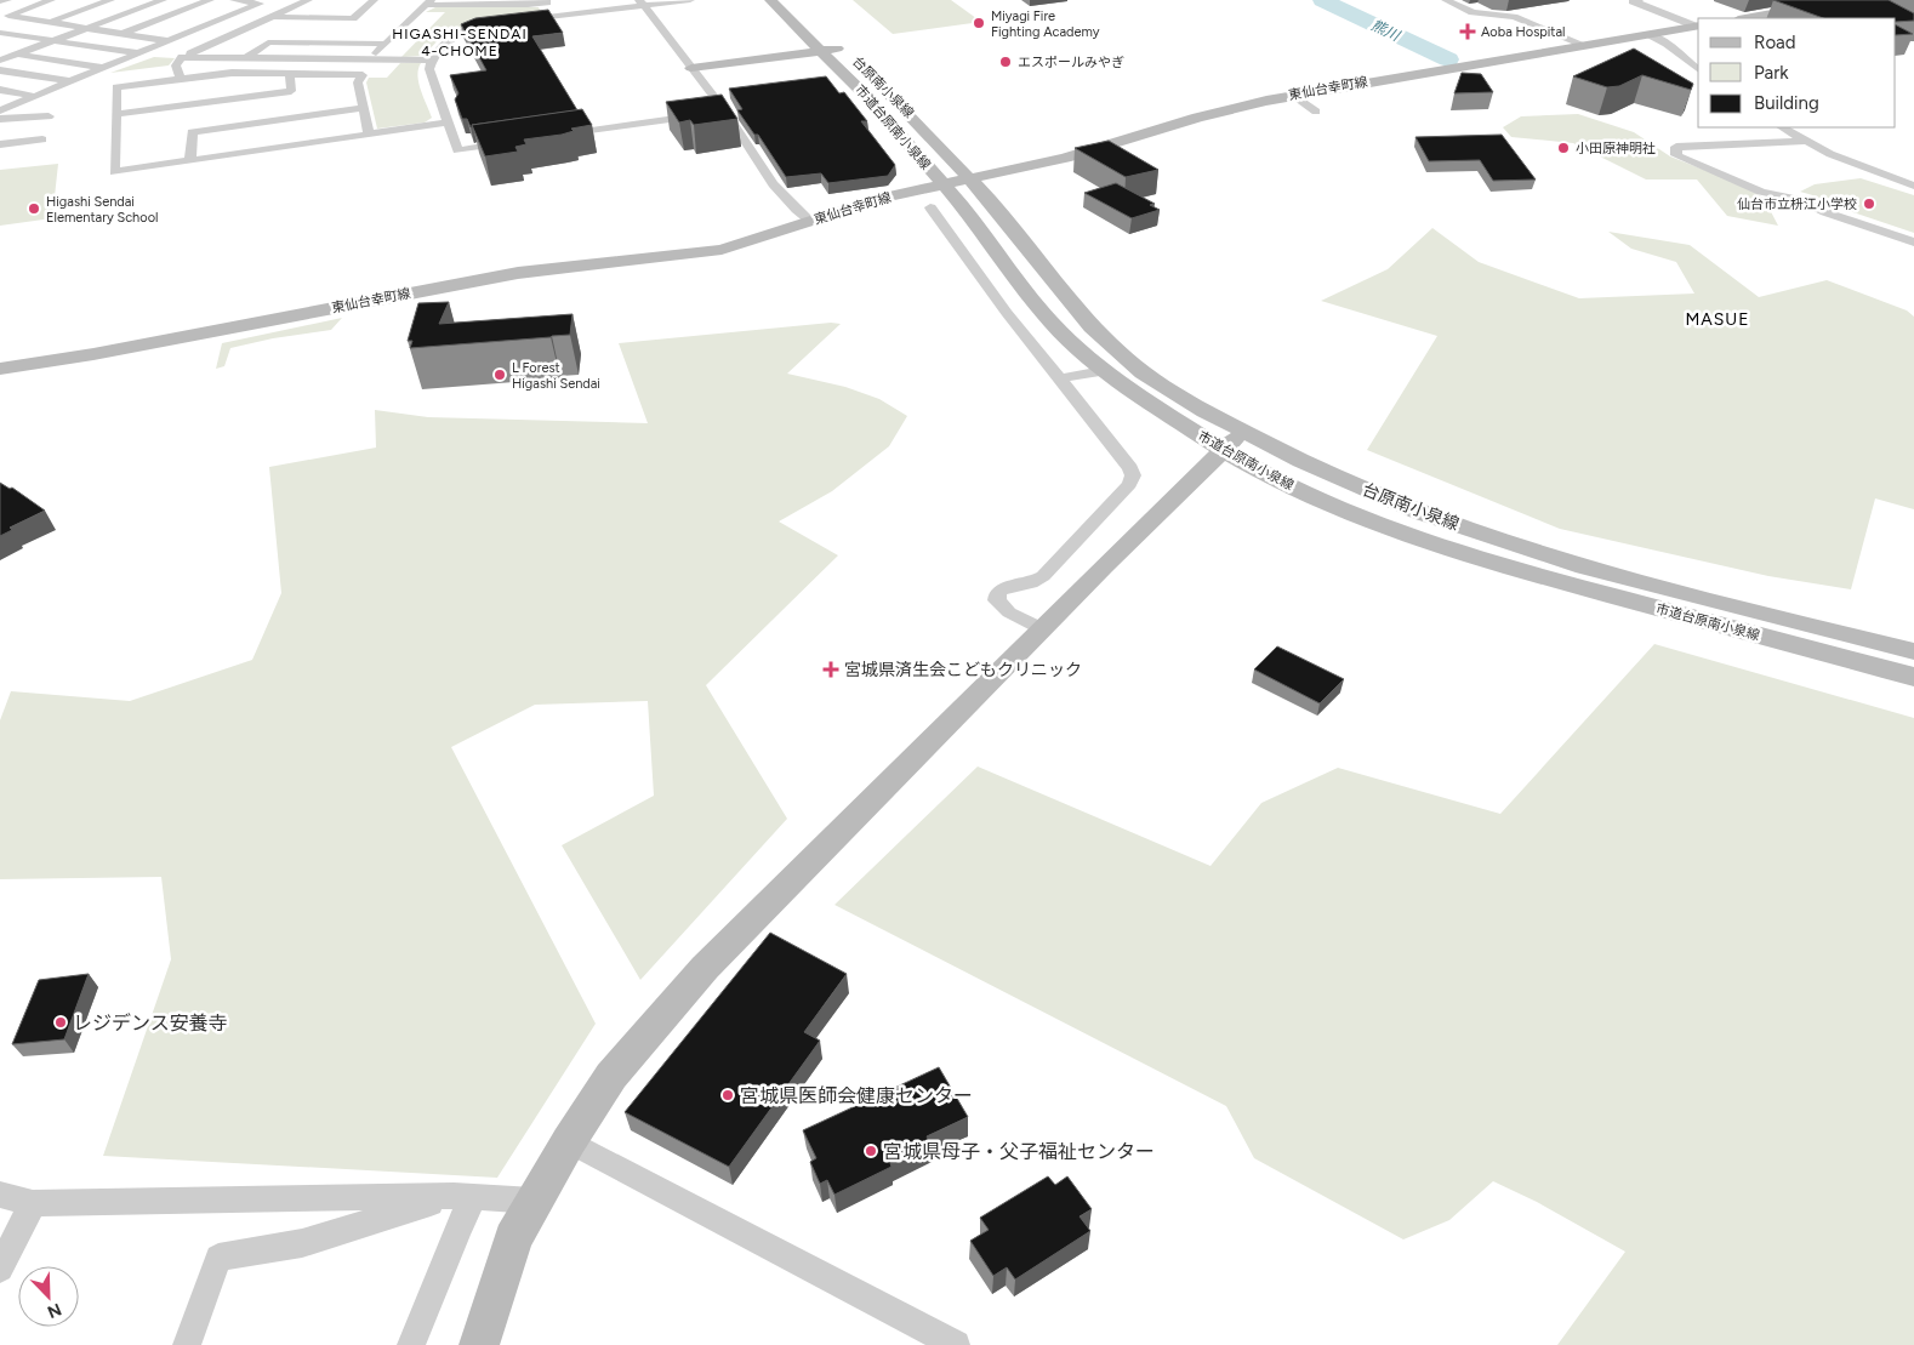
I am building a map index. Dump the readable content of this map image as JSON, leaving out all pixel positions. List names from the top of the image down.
{
  "streets": {
    "street": ["台原南小泉線", "東仙台幸町線", "市道台原南小泉線"]
  },
  "crossings": [
    ["台原南小泉線", "東仙台幸町線"],
    ["台原南小泉線", "市道台原南小泉線"],
    ["東仙台幸町線", "市道台原南小泉線"]
  ],
  "districts": ["HIGASHI-SENDAI 4-CHOME", "MASUE"],
  "water": ["熊川"],
  "places": {
    "other": [
      "Miyagi Fire Fighting Academy",
      "エスポールみやぎ",
      "小田原神明社",
      "仙台市立枡江小学校",
      "Higashi Sendai Elementary School",
      "L Forest Higashi Sendai",
      "レジデンス安養寺",
      "宮城県医師会健康センター",
      "宮城県母子・父子福祉センター"
    ],
    "health": ["Aoba Hospital", "宮城県済生会こどもクリニック"]
  },
  "legend": ["Road", "Park", "Building"],
  "north": "bottom right"
}
